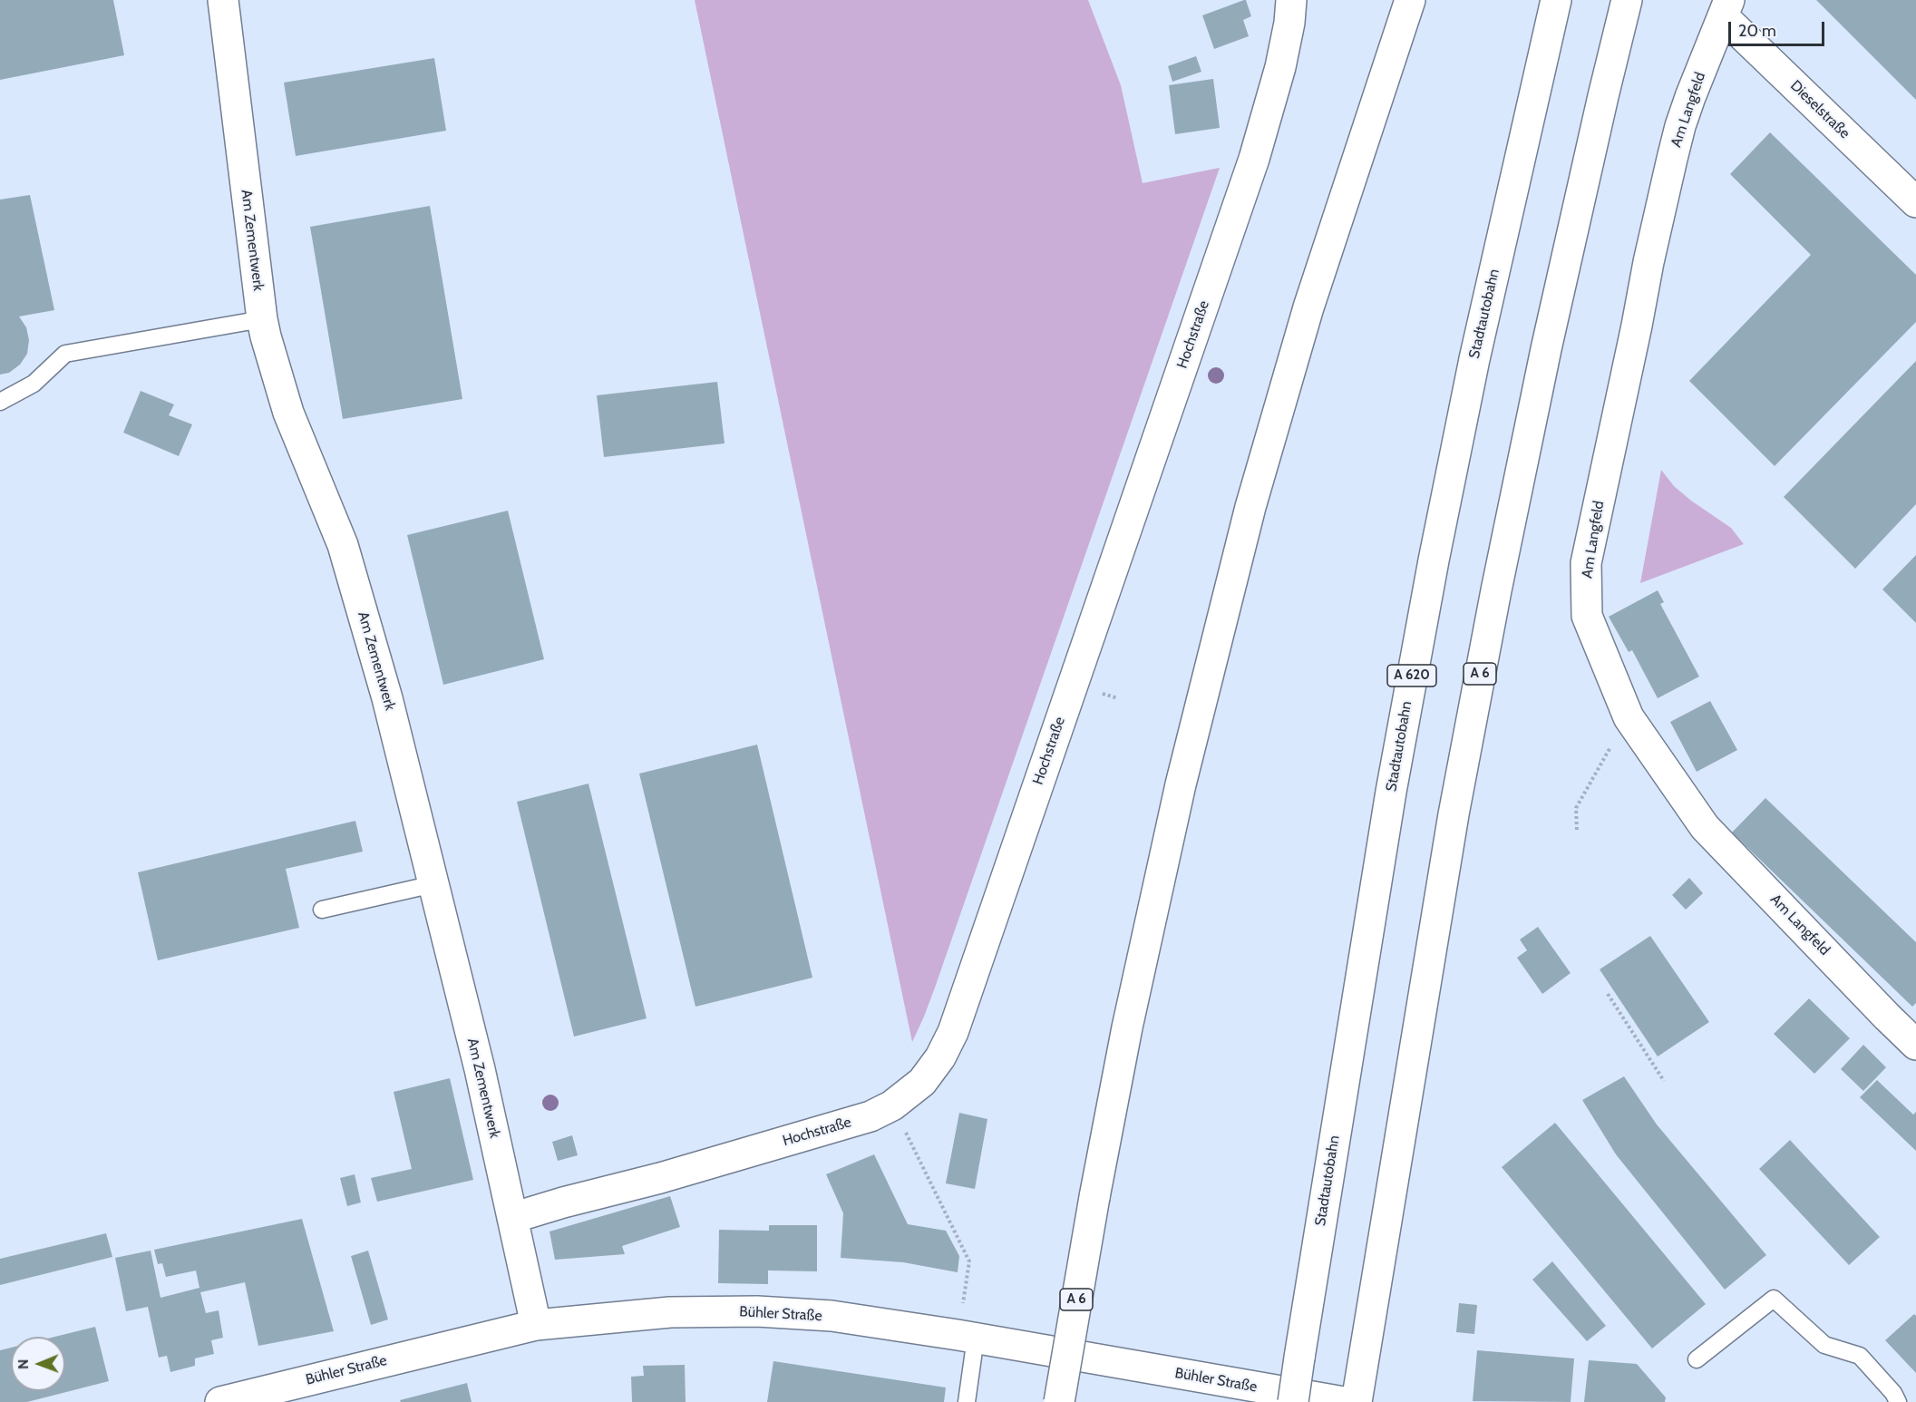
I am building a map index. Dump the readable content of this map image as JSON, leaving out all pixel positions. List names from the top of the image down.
{
  "streets": {
    "main road": [
      "Am Langfeld",
      "Dieselstraße",
      "Am Zementwerk",
      "Stadtautobahn",
      "Hochstraße",
      "A 6",
      "A 620",
      "Bühler Straße"
    ]
  },
  "crossings": [
    ["Am Langfeld", "Dieselstraße"],
    ["Am Zementwerk", "Hochstraße"],
    ["Am Zementwerk", "Bühler Straße"]
  ],
  "scale_bar": "20 m",
  "north": "left"
}
